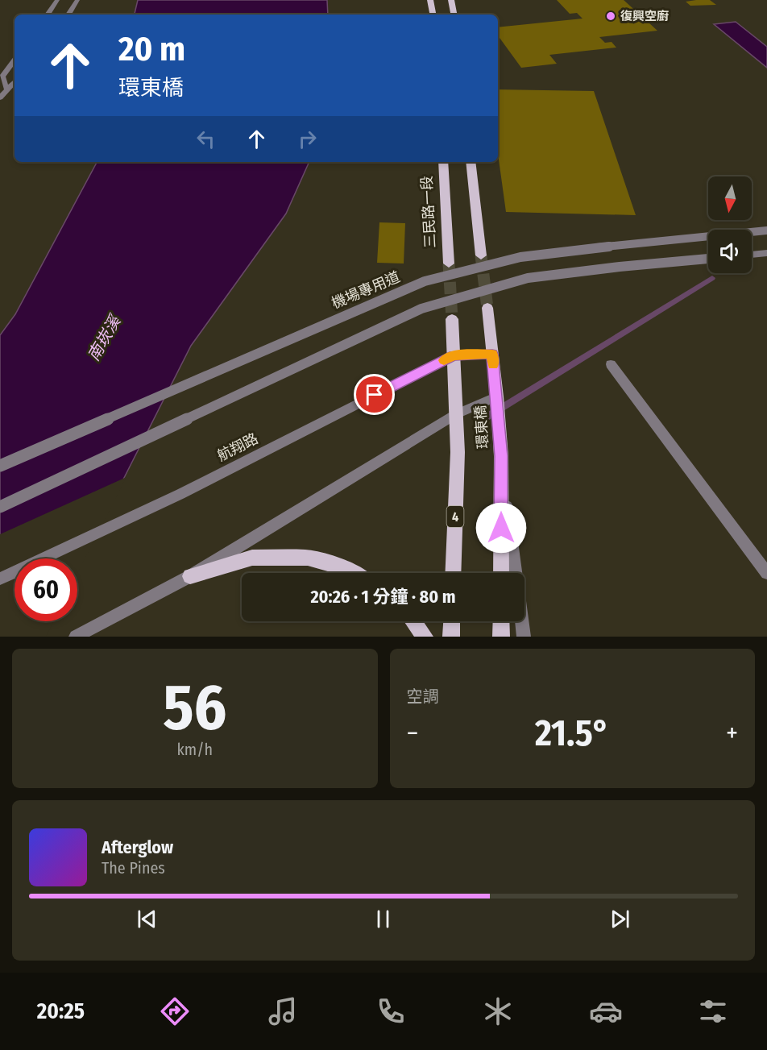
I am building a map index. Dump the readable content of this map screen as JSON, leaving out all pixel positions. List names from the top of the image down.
{
  "streets": {
    "main road": ["三民路一段", "環東橋", "4"],
    "street": ["機場專用道", "航翔路"]
  },
  "crossings": [
    ["航翔路", "4"]
  ],
  "water": ["南崁溪"],
  "places": ["復興空廚"],
  "north": "bottom",
  "page": {
    "turn": ["20 m", "環東橋"],
    "limit": "60",
    "trip": "20:26 · 1 分鐘 · 80 m",
    "tile": [
      ["56", "km/h"],
      "空調"
    ],
    "heat": ["−", "21.5°", "+"],
    "song": ["Afterglow", "The Pines"],
    "tabs": "20:25"
  }
}
